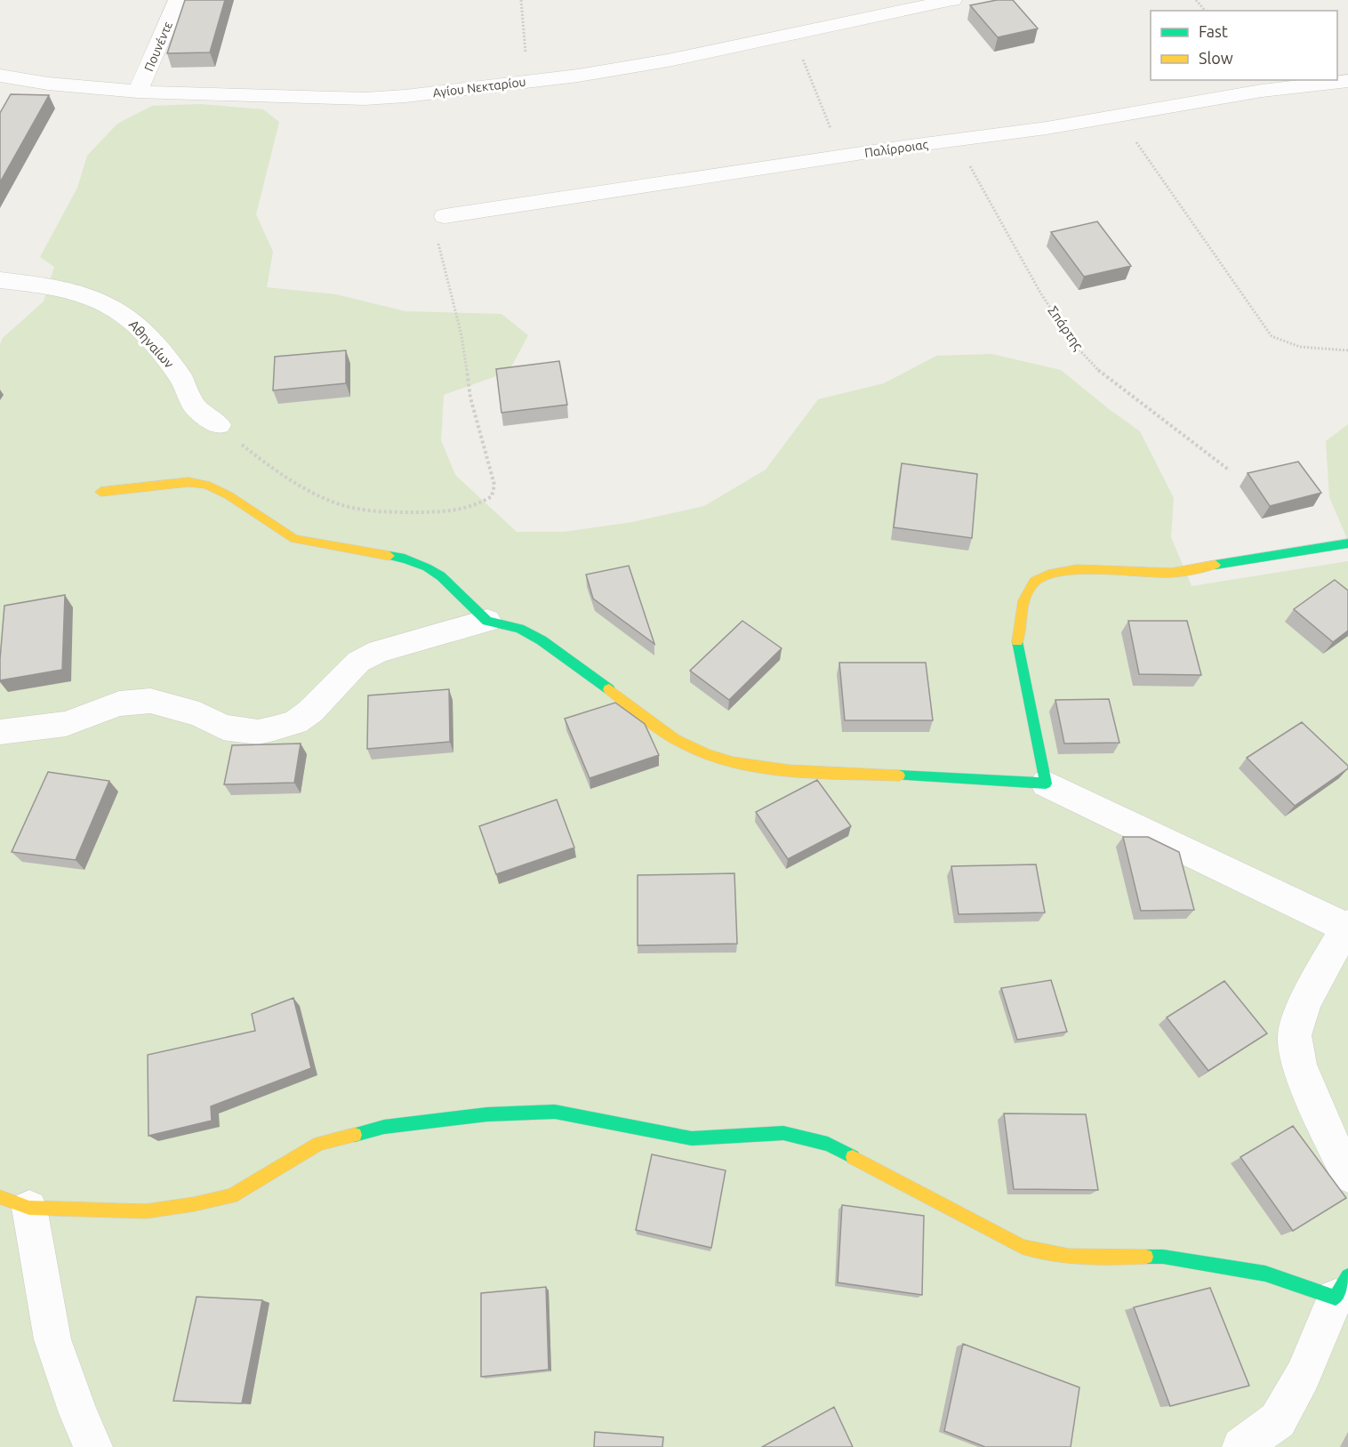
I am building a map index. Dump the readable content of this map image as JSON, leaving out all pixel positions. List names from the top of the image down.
{
  "streets": {
    "street": [
      "Πουνέντε",
      "Αγίου Νεκταρίου",
      "Παλίρροιας",
      "Αθηναίων"
    ],
    "path": ["Σπάρτης"]
  },
  "crossings": [
    ["Πουνέντε", "Αγίου Νεκταρίου"],
    ["Παλίρροιας", "Σπάρτης"]
  ],
  "legend": ["Fast", "Slow"]
}
